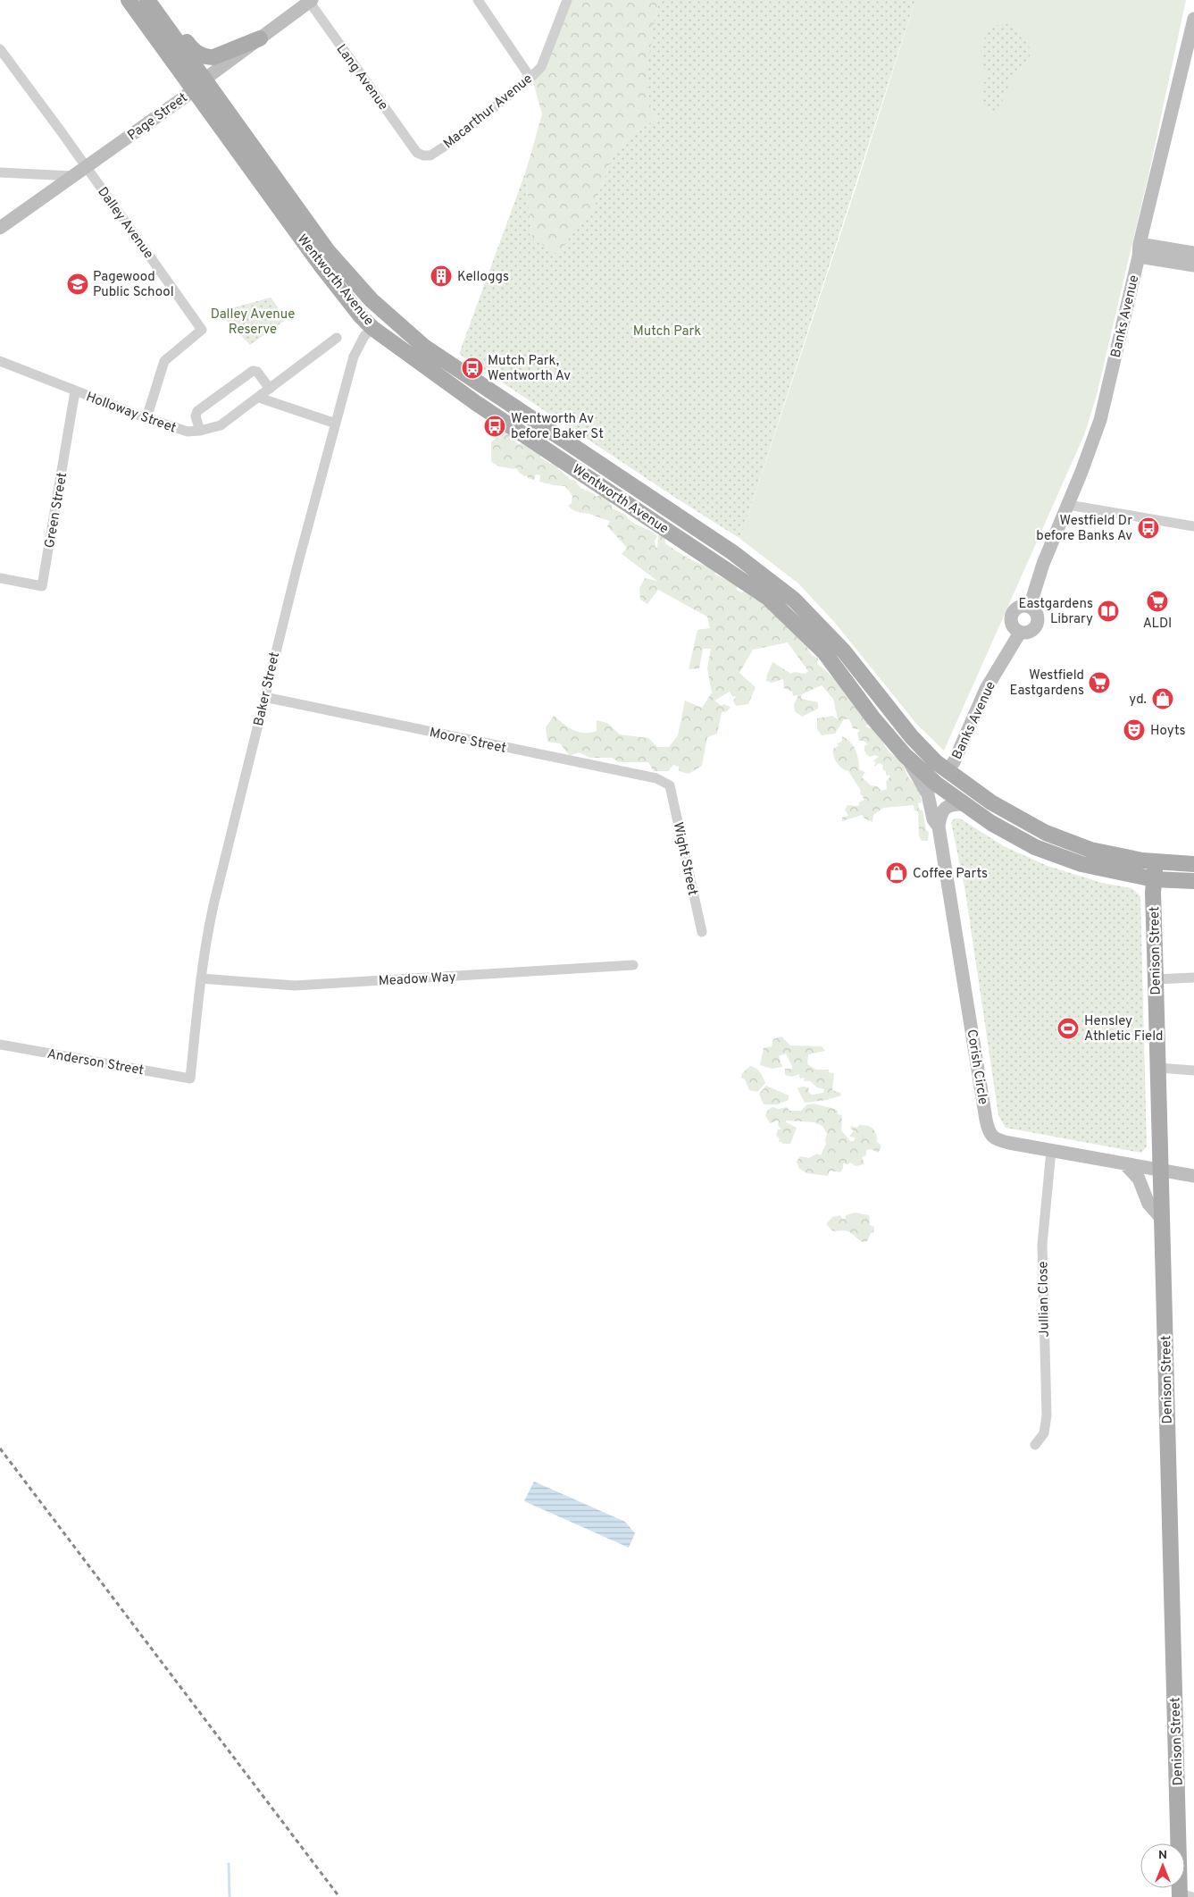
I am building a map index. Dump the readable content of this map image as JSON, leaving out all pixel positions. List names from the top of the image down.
{
  "streets": {
    "main road": [
      "Wentworth Avenue",
      "Banks Avenue",
      "Baker Street",
      "Denison Street"
    ],
    "street": [
      "Lang Avenue",
      "Macarthur Avenue",
      "Page Street",
      "Dalley Avenue",
      "Holloway Street",
      "Green Street",
      "Moore Street",
      "Wight Street",
      "Meadow Way",
      "Anderson Street",
      "Corish Circle",
      "Jullian Close"
    ]
  },
  "crossings": [
    ["Lang Avenue", "Macarthur Avenue"],
    ["Lang Avenue", "Page Street"],
    ["Page Street", "Dalley Avenue"],
    ["Page Street", "Wentworth Avenue"],
    ["Dalley Avenue", "Holloway Street"],
    ["Wentworth Avenue", "Banks Avenue"],
    ["Wentworth Avenue", "Baker Street"],
    ["Wentworth Avenue", "Denison Street"],
    ["Wentworth Avenue", "Corish Circle"],
    ["Holloway Street", "Green Street"],
    ["Baker Street", "Moore Street"],
    ["Baker Street", "Meadow Way"],
    ["Baker Street", "Anderson Street"],
    ["Moore Street", "Wight Street"],
    ["Denison Street", "Corish Circle"],
    ["Corish Circle", "Jullian Close"]
  ],
  "parks": ["Dalley Avenue Reserve", "Mutch Park"],
  "places": {
    "building": ["Kelloggs"],
    "school or university": ["Pagewood Public School"],
    "bus stop": ["Mutch Park, Wentworth Av", "Wentworth Av before Baker St", "Westfield Dr before Banks Av"],
    "supermarket": ["ALDI", "Westfield Eastgardens"],
    "library": ["Eastgardens Library"],
    "shop": ["yd.", "Coffee Parts"],
    "theatre": ["Hoyts"],
    "sports": ["Hensley Athletic Field"]
  },
  "north": "top"
}
